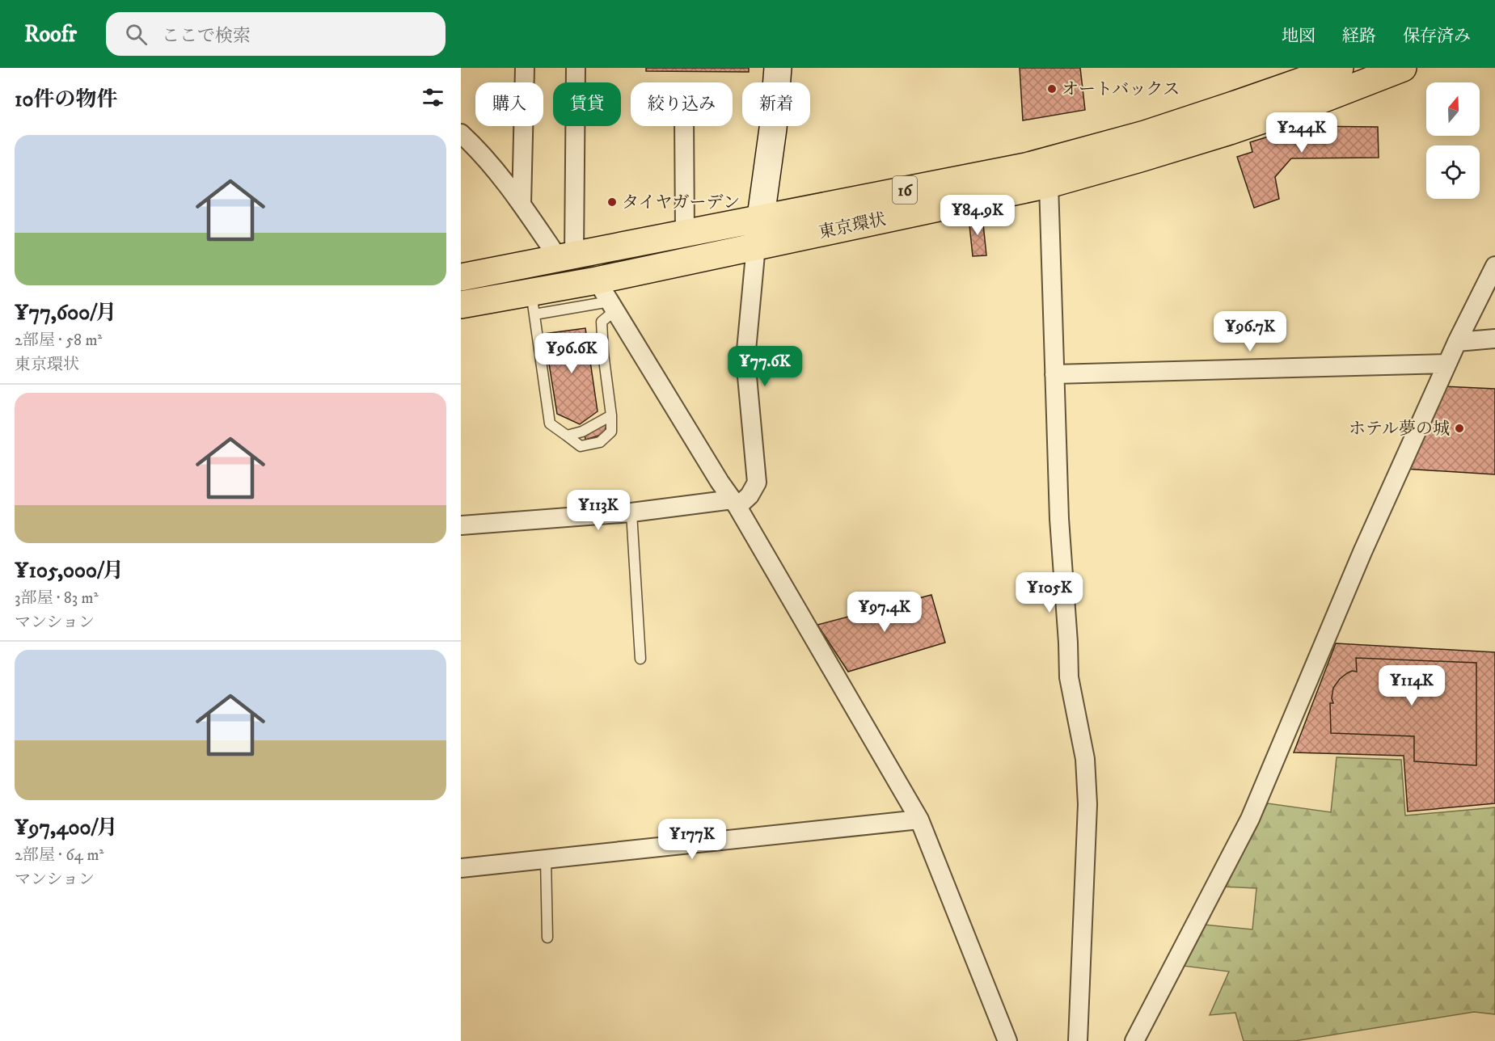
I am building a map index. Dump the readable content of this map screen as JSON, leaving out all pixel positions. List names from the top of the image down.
{
  "streets": {
    "highway": ["16", "東京環状"]
  },
  "places": ["オートバックス", "タイヤガーデン", "ホテル夢の城"],
  "north": "top",
  "page": {
    "header": "Roofr",
    "search": "ここで検索",
    "nav": ["地図", "経路", "保存済み"],
    "heading": "10件の物件",
    "chip": [
      "購入",
      "賃貸",
      "絞り込み",
      "新着"
    ],
    "price": [
      "¥244K",
      "¥84.9K",
      "¥96.7K",
      "¥96.6K",
      "¥77.6K",
      "¥113K",
      "¥105K",
      "¥97.4K",
      "¥114K",
      "¥177K"
    ],
    "list": [
      {
        "name": "¥77,600/月",
        "note": "2部屋 · 58 m² · 東京環状"
      },
      {
        "name": "¥105,000/月",
        "note": "3部屋 · 83 m² · マンション"
      },
      {
        "name": "¥97,400/月",
        "note": "2部屋 · 64 m² · マンション"
      }
    ]
  }
}
